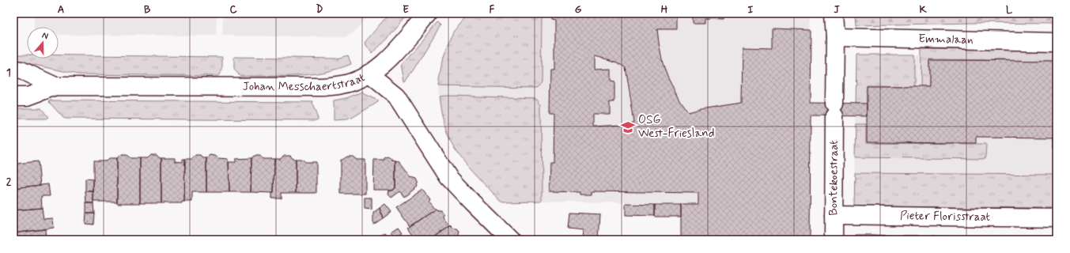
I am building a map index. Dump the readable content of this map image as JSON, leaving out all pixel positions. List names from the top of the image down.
{
  "streets": {
    "street": [
      "Emmalaan",
      "Johan Messchaertstraat",
      "Bontekoestraat",
      "Pieter Florisstraat"
    ]
  },
  "crossings": [
    ["Emmalaan", "Bontekoestraat"],
    ["Bontekoestraat", "Pieter Florisstraat"]
  ],
  "places": {
    "school or university": ["OSG West-Friesland"]
  },
  "north": "top",
  "grid": {
    "columns": [
      "A",
      "B",
      "C",
      "D",
      "E",
      "F",
      "G",
      "H",
      "I",
      "J",
      "K",
      "L"
    ],
    "rows": ["1", "2"]
  }
}
